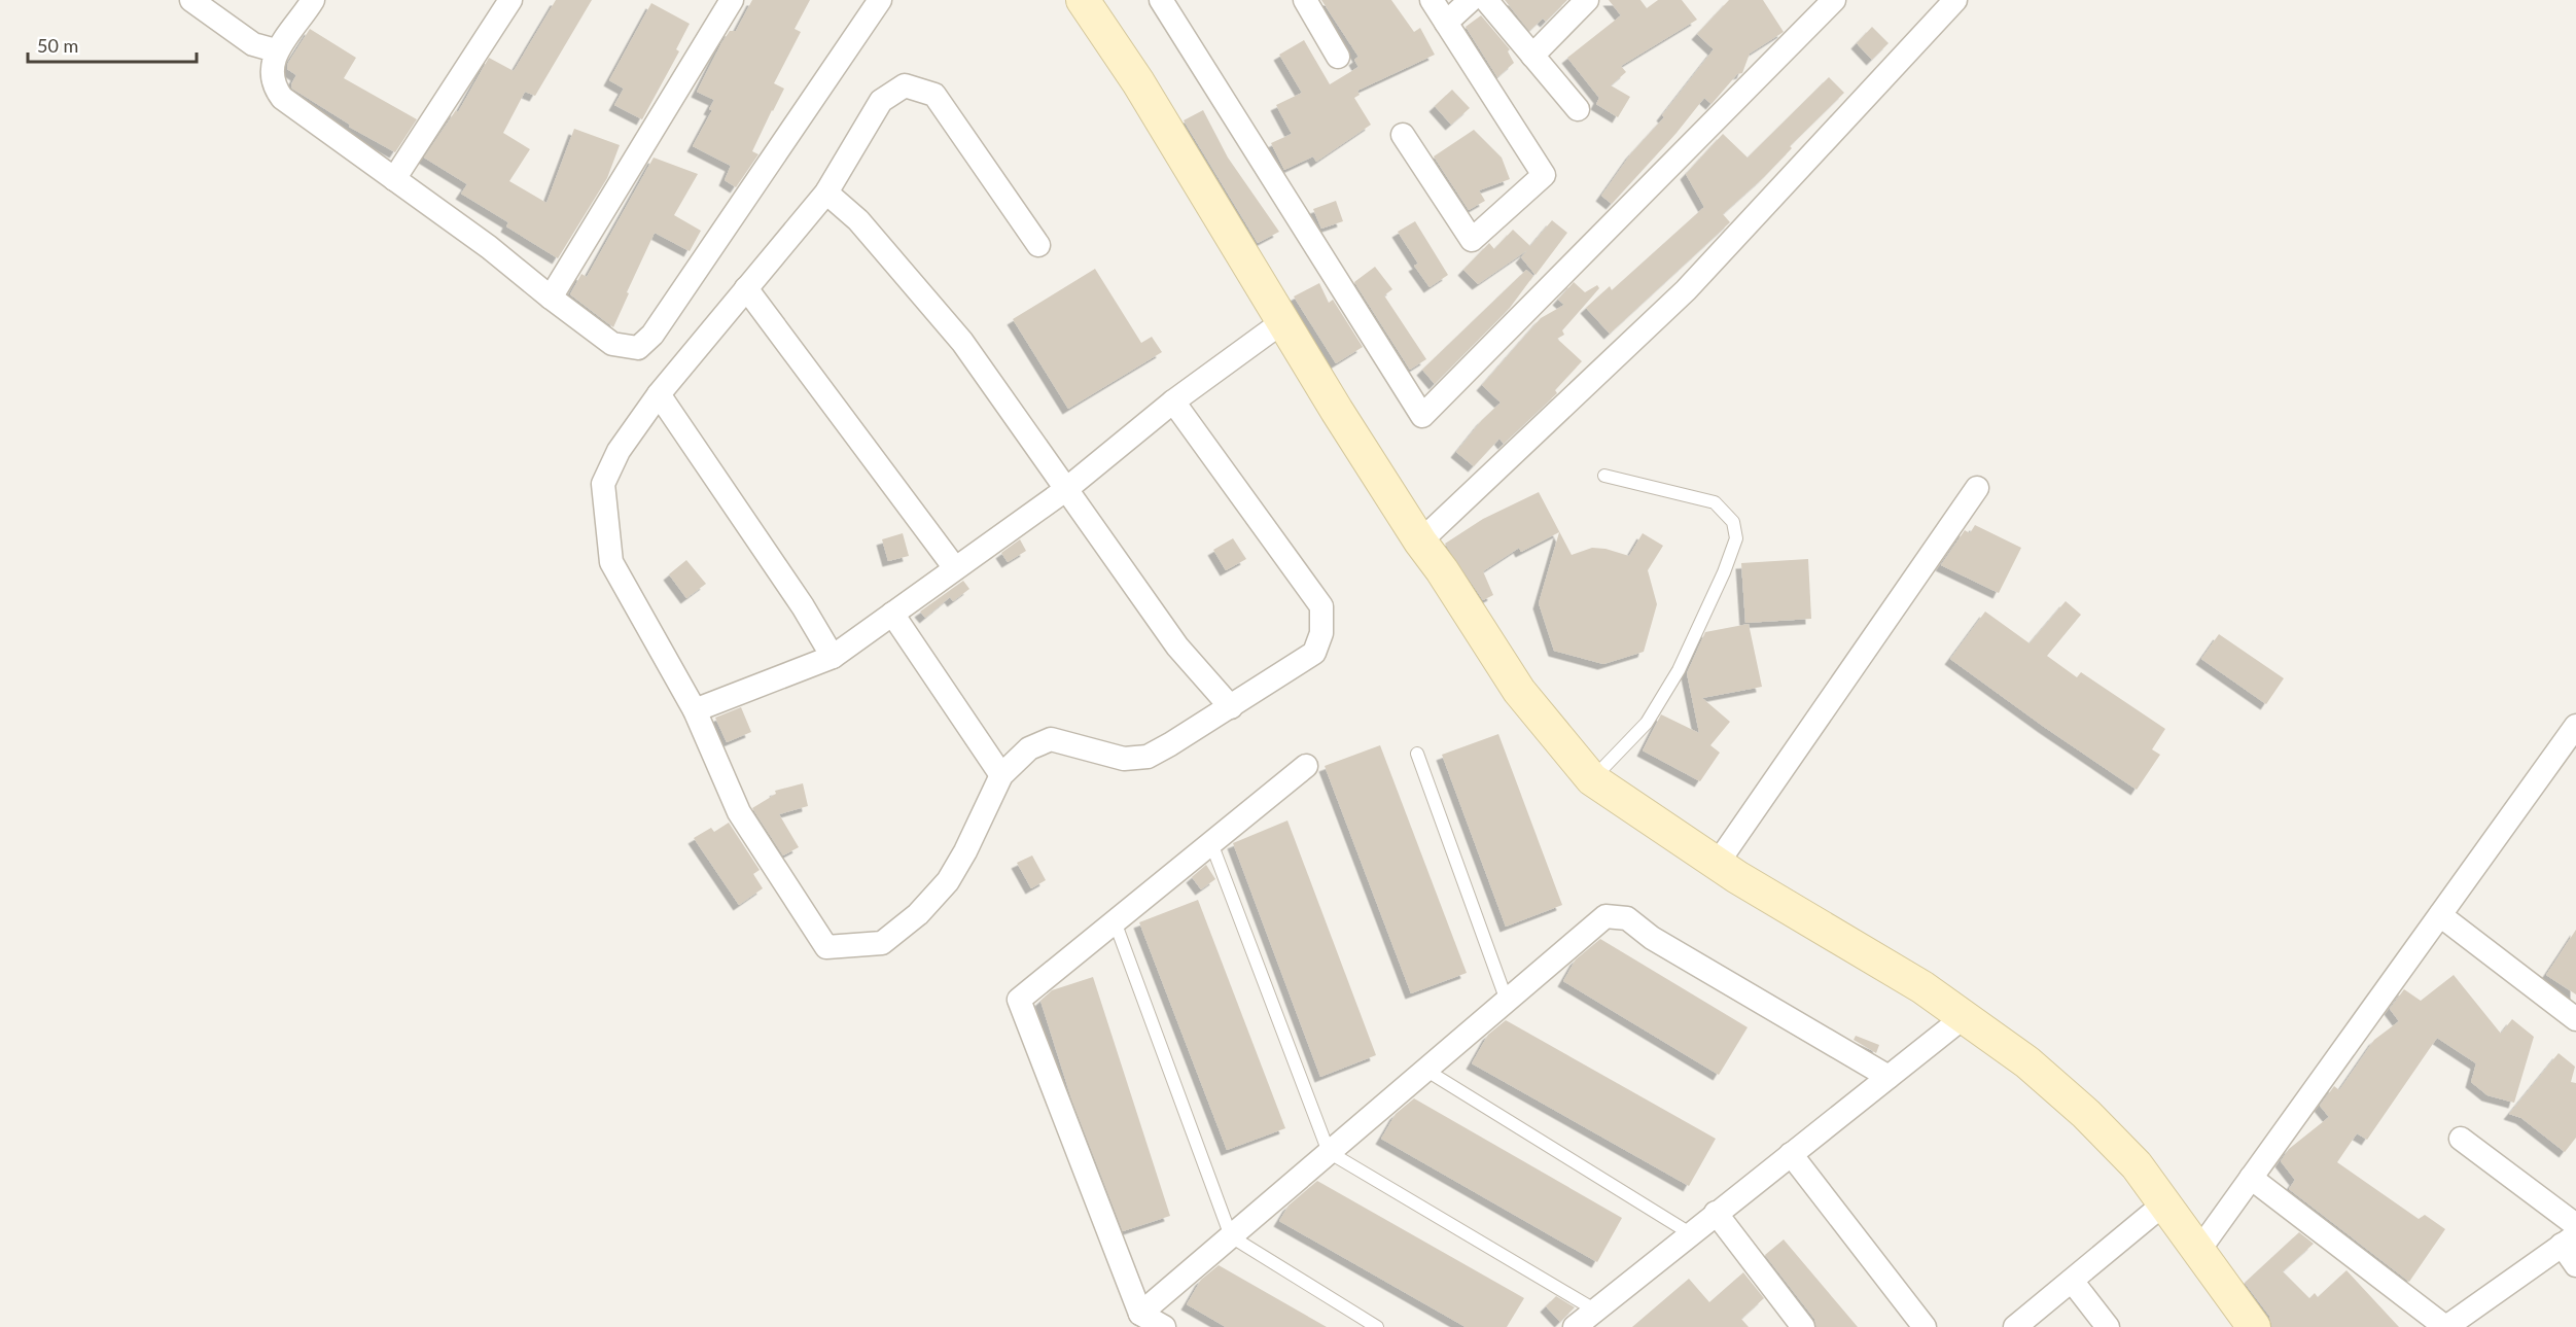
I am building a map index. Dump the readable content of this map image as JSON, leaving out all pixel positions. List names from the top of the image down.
{
  "scale_bar": "50 m"
}
